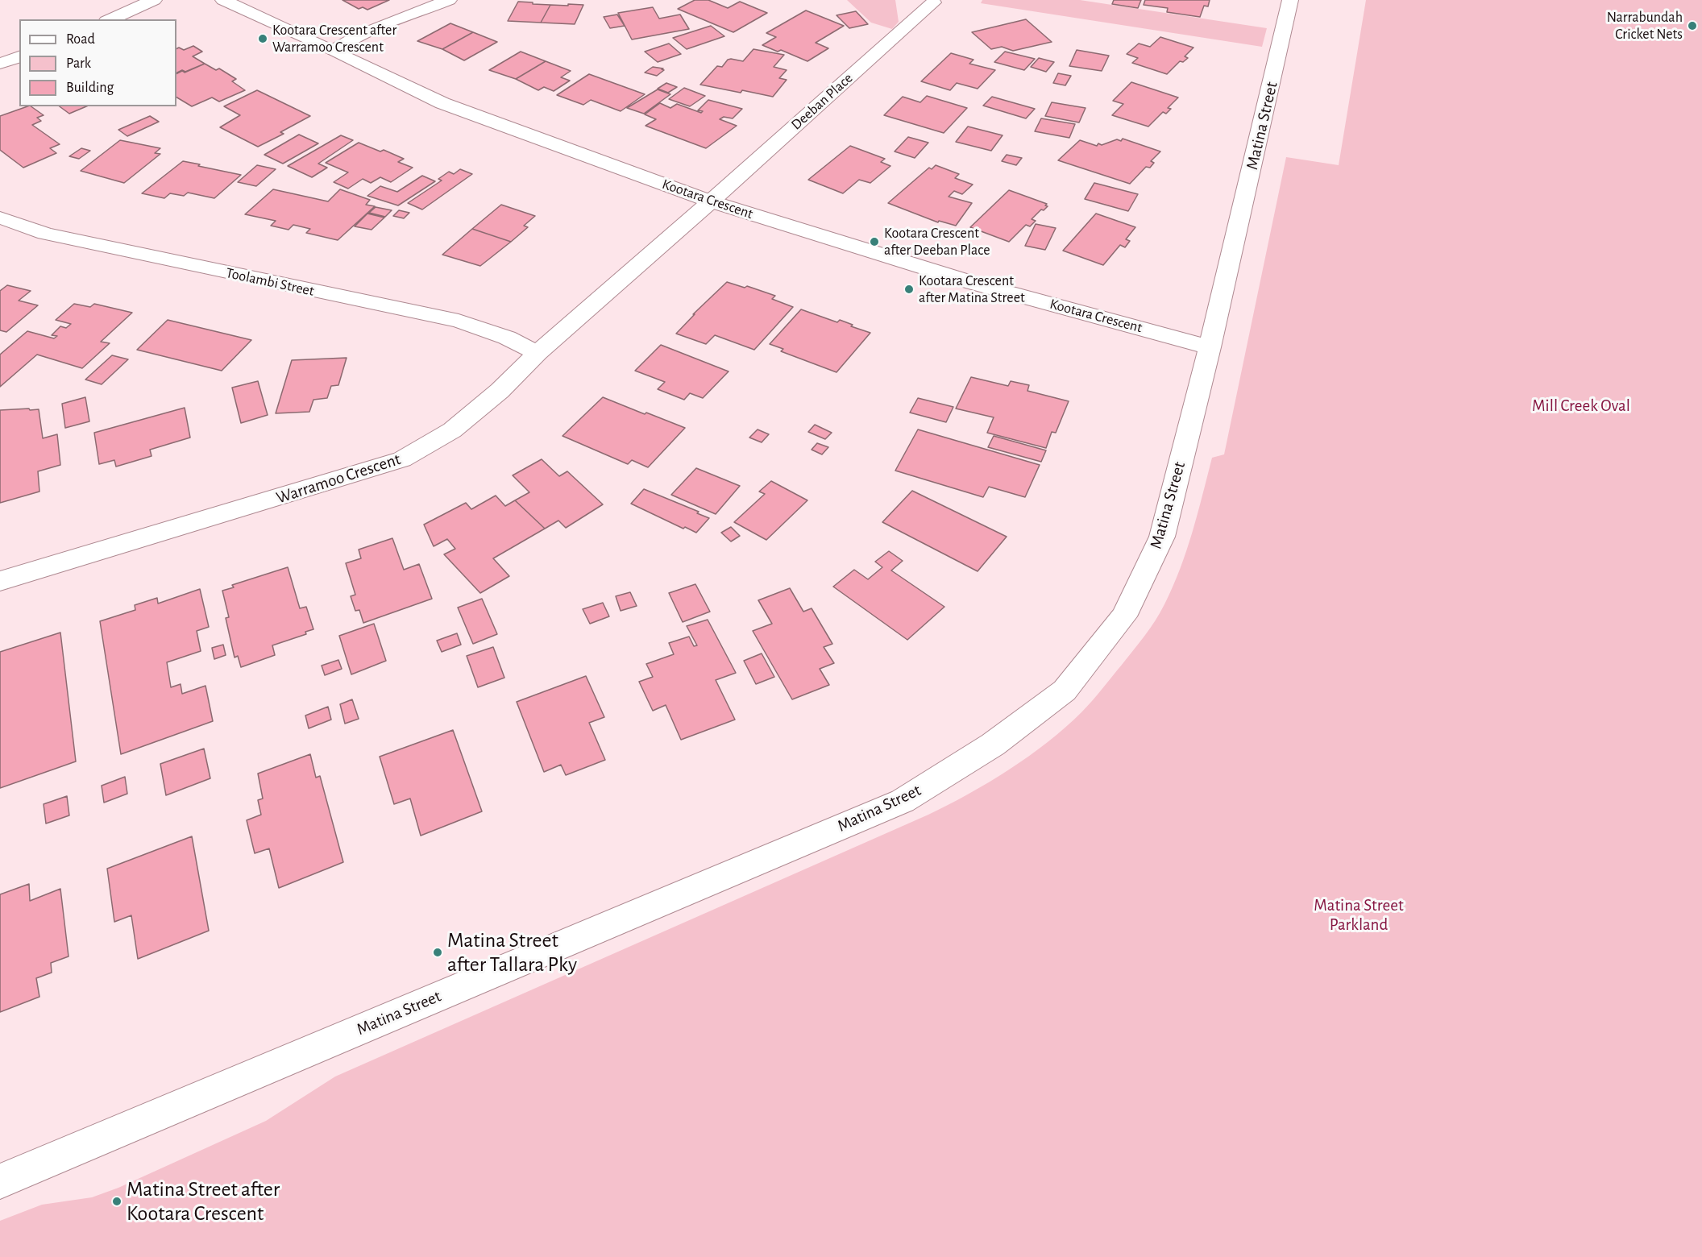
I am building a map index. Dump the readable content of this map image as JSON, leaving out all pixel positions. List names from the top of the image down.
{
  "streets": {
    "street": [
      "Deeban Place",
      "Matina Street",
      "Kootara Crescent",
      "Toolambi Street",
      "Warramoo Crescent"
    ]
  },
  "crossings": [
    ["Deeban Place", "Kootara Crescent"],
    ["Deeban Place", "Warramoo Crescent"],
    ["Matina Street", "Kootara Crescent"],
    ["Kootara Crescent", "Warramoo Crescent"],
    ["Toolambi Street", "Warramoo Crescent"]
  ],
  "parks": ["Mill Creek Oval", "Matina Street Parkland"],
  "places": [
    "Narrabundah Cricket Nets",
    "Kootara Crescent after Warramoo Crescent",
    "Kootara Crescent after Deeban Place",
    "Kootara Crescent after Matina Street",
    "Matina Street after Tallara Pky",
    "Matina Street after Kootara Crescent"
  ],
  "legend": ["Road", "Park", "Building"]
}
